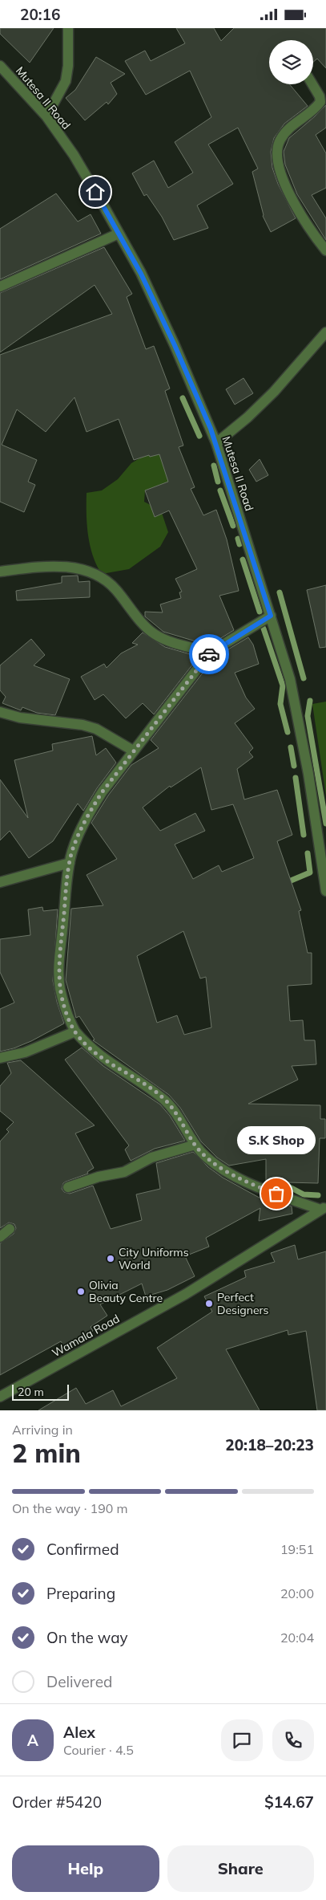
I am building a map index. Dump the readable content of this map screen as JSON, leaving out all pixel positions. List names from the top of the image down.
{
  "streets": {
    "street": ["Mutesa II Road", "Wamala Road"]
  },
  "places": [
    "S.K Shop",
    "City Uniforms World",
    "Olivia Beauty Centre",
    "Perfect Designers"
  ],
  "scale_bar": "20 m",
  "page": {
    "status": "20:16",
    "bubble": "S.K Shop",
    "scale": "20 m",
    "heading": ["2 min", "Arriving in", "20:18–20:23"],
    "panel": [
      "Alex",
      "Courier · 4.5",
      "Order #5420",
      "$14.67"
    ],
    "bar": "On the way · 190 m",
    "list": [
      ["Confirmed", "19:51"],
      ["Preparing", "20:00"],
      ["On the way", "20:04"],
      "Delivered"
    ],
    "round": "A",
    "buttons": ["Help", "Share"]
  }
}
